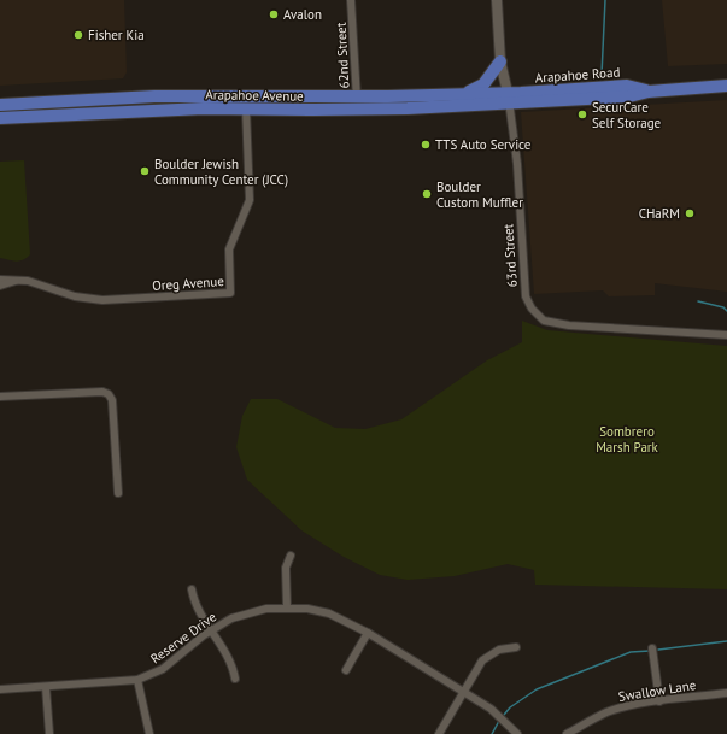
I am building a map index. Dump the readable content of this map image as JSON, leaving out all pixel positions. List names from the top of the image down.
{
  "streets": {
    "main road": ["Arapahoe Road", "Arapahoe Avenue"],
    "street": [
      "62nd Street",
      "63rd Street",
      "Oreg Avenue",
      "Reserve Drive",
      "Swallow Lane"
    ]
  },
  "crossings": [
    ["62nd Street", "Arapahoe Avenue"],
    ["Arapahoe Road", "Arapahoe Avenue"],
    ["Arapahoe Road", "63rd Street"],
    ["Arapahoe Avenue", "63rd Street"],
    ["Arapahoe Avenue", "Oreg Avenue"]
  ],
  "parks": ["Sombrero Marsh Park"],
  "places": [
    "Avalon",
    "Fisher Kia",
    "SecurCare Self Storage",
    "TTS Auto Service",
    "Boulder Jewish Community Center (JCC)",
    "Boulder Custom Muffler",
    "CHaRM"
  ]
}
